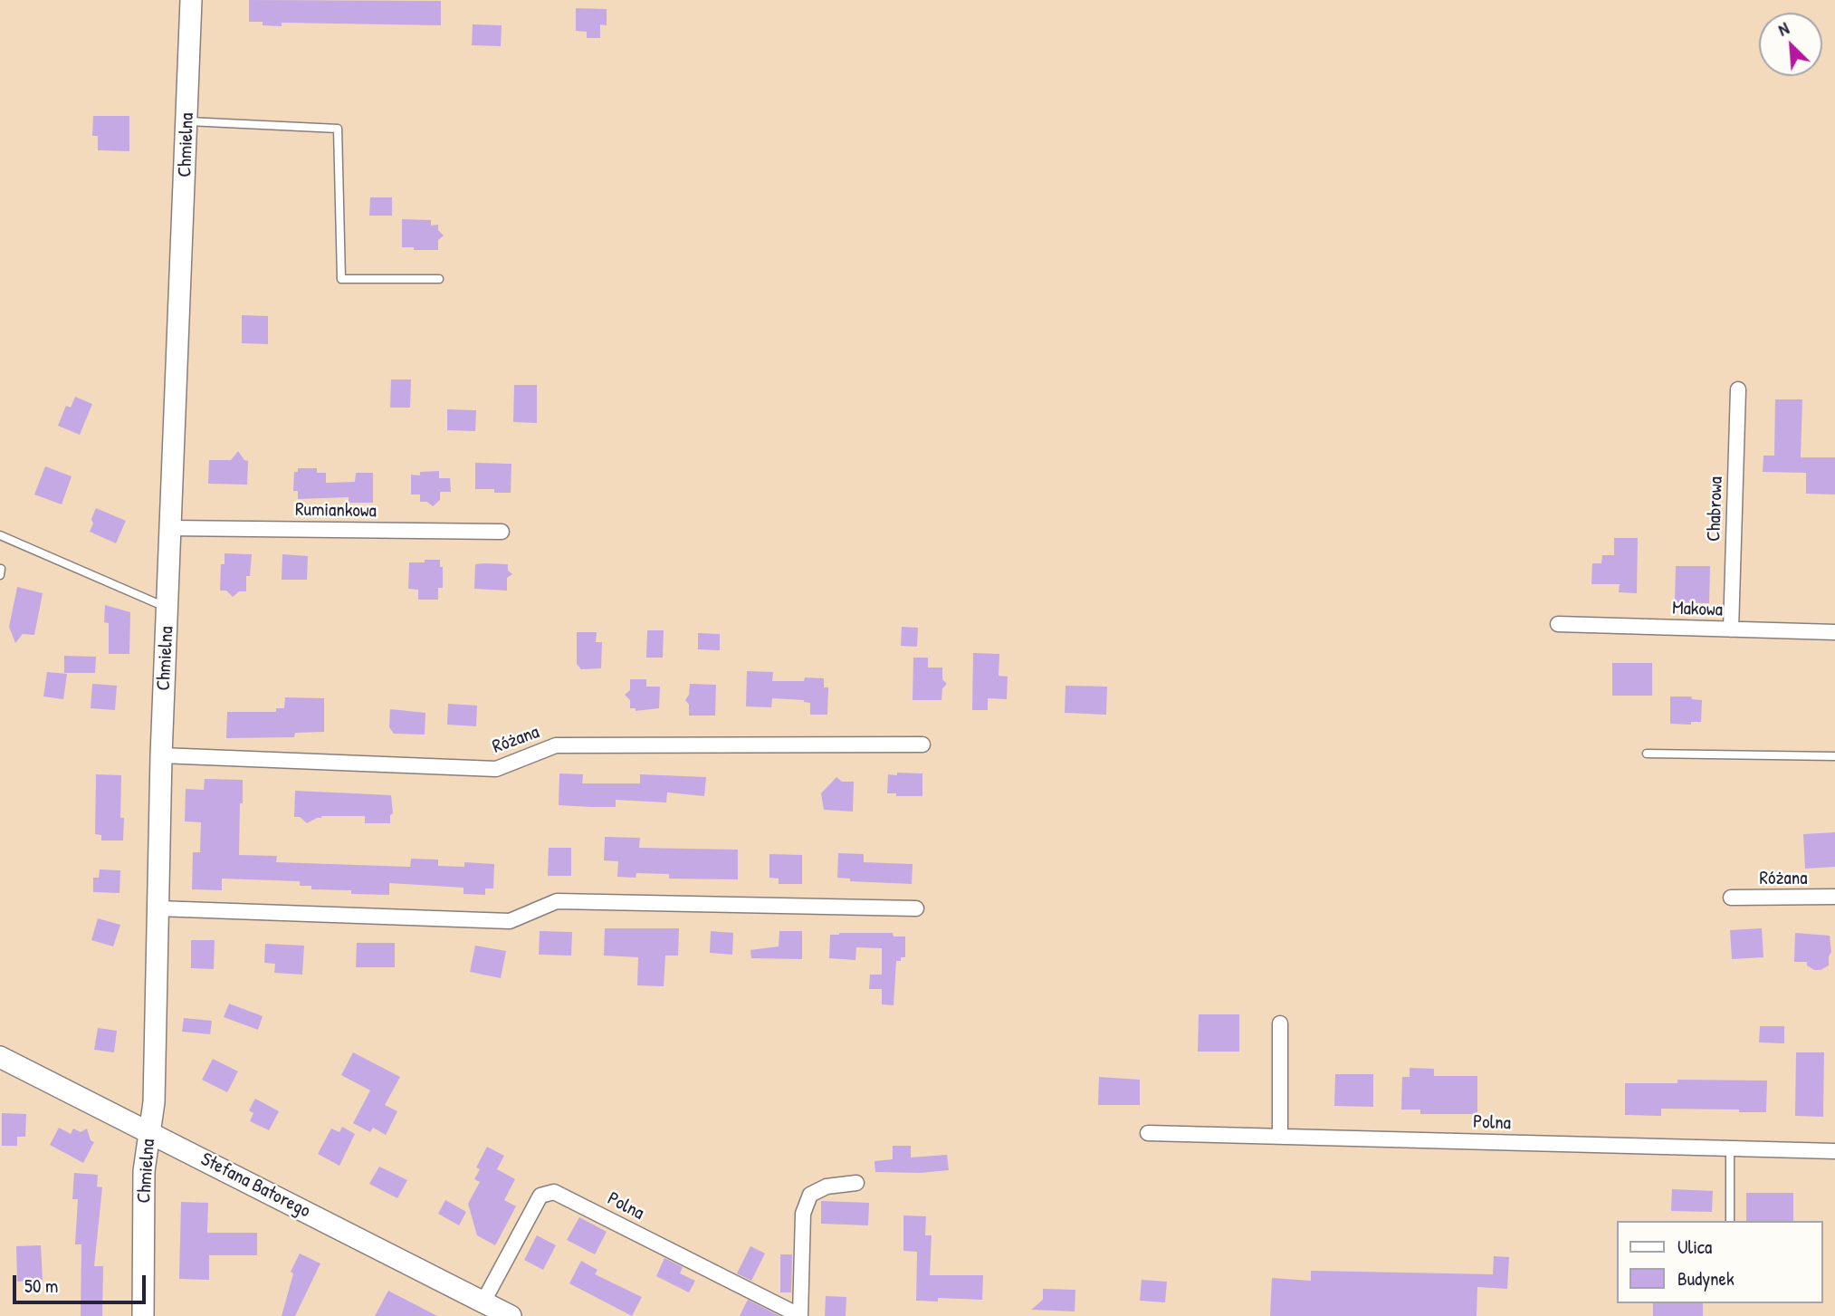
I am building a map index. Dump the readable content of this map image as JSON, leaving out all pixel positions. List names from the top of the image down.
{
  "streets": {
    "street": [
      "Chmielna",
      "Chabrowa",
      "Rumiankowa",
      "Makowa",
      "Różana",
      "Polna",
      "Stefana Batorego"
    ]
  },
  "crossings": [
    ["Chmielna", "Rumiankowa"],
    ["Chmielna", "Różana"],
    ["Chmielna", "Stefana Batorego"],
    ["Chabrowa", "Makowa"],
    ["Polna", "Stefana Batorego"]
  ],
  "legend": ["Ulica", "Budynek"],
  "scale_bar": "50 m",
  "north": "top left"
}
